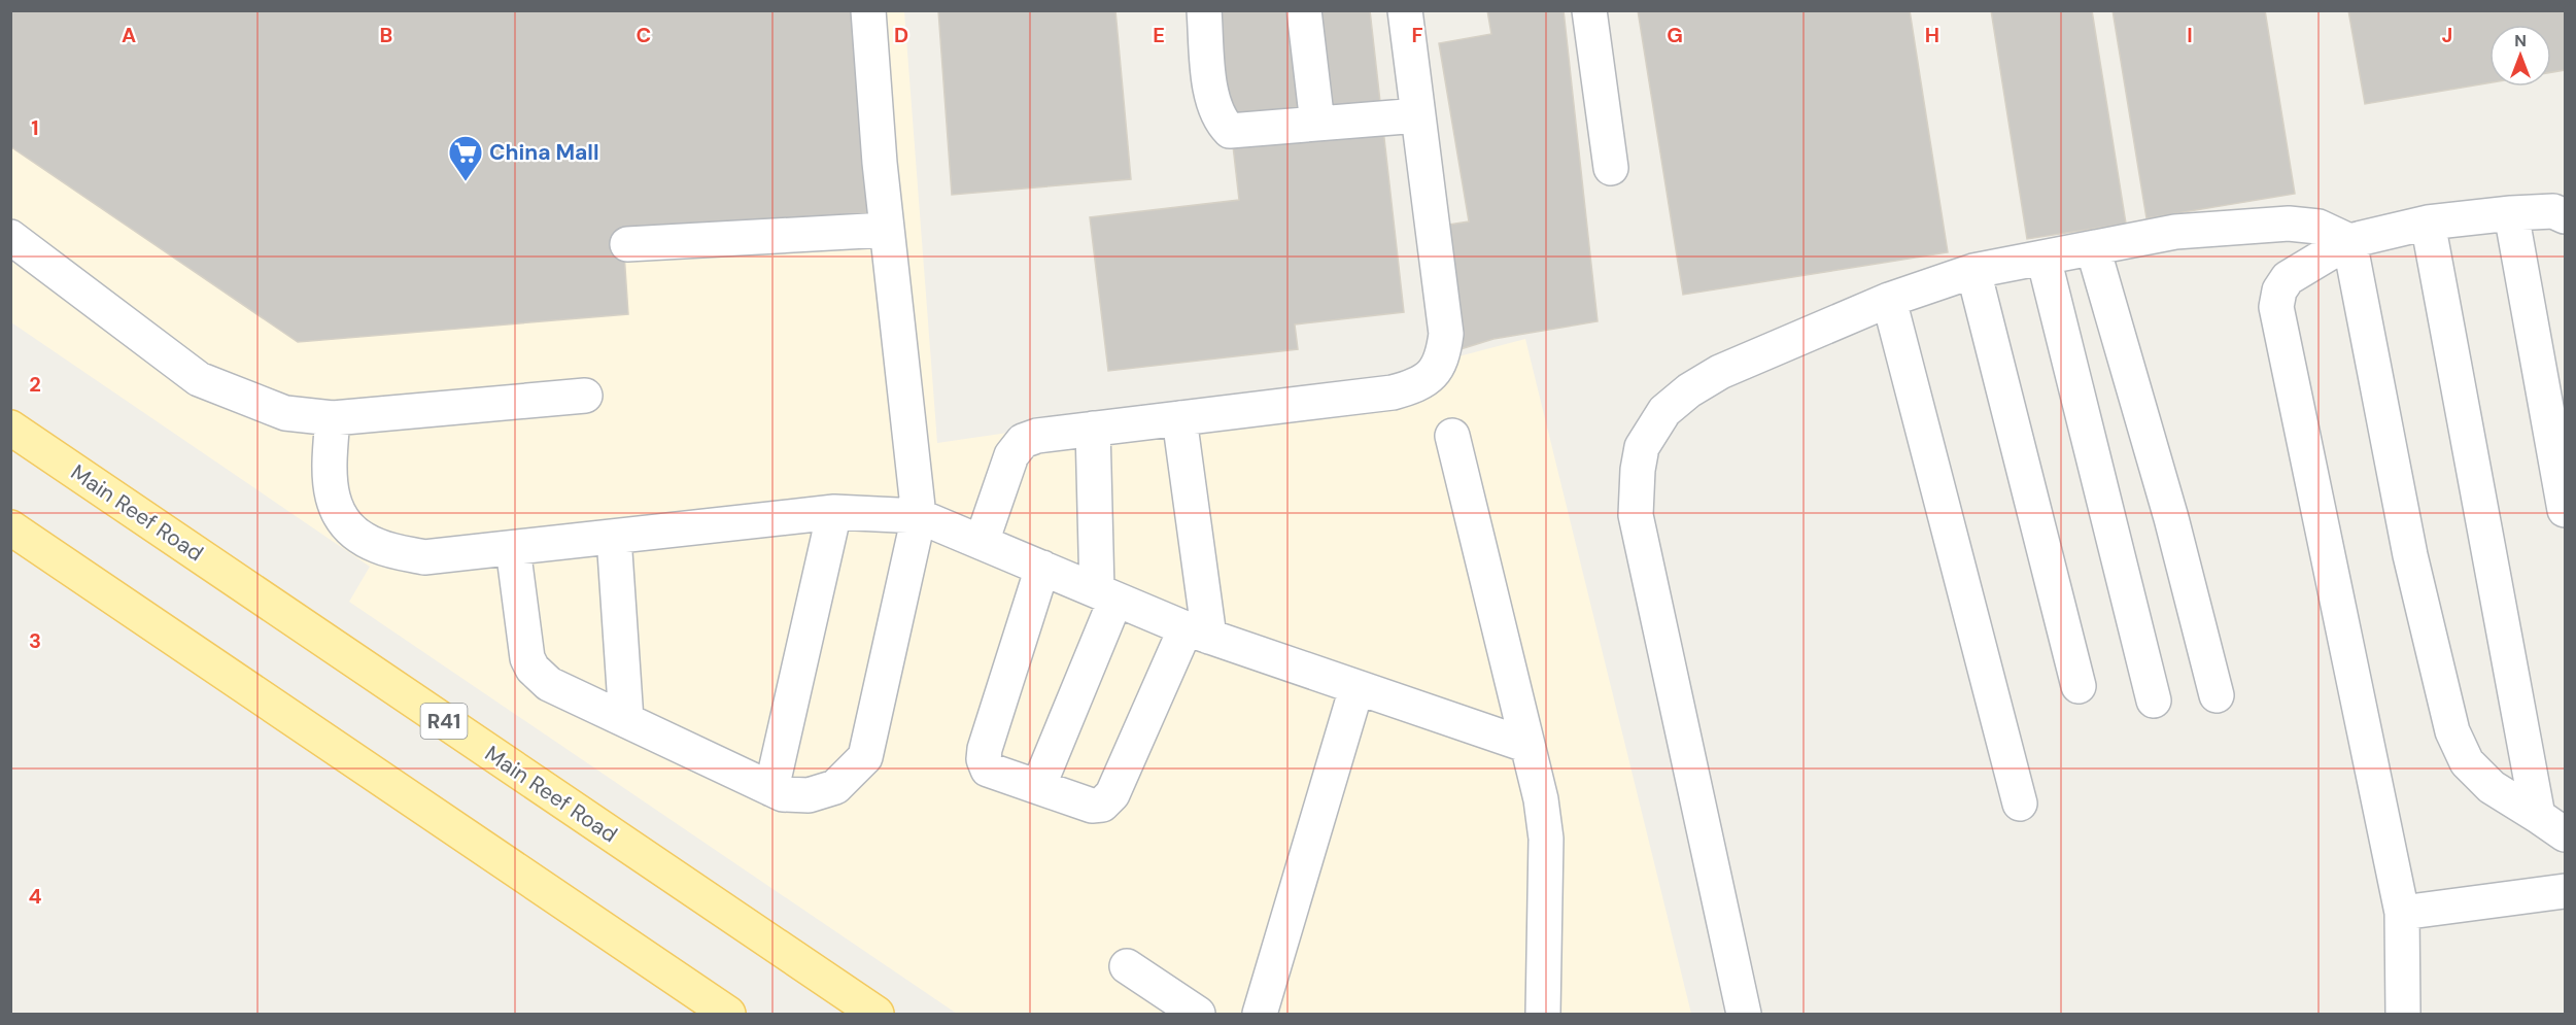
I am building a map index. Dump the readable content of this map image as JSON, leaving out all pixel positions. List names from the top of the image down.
{
  "streets": {
    "main road": ["Main Reef Road", "R41"]
  },
  "places": {
    "supermarket": ["China Mall"]
  },
  "north": "top",
  "grid": {
    "columns": [
      "A",
      "B",
      "C",
      "D",
      "E",
      "F",
      "G",
      "H",
      "I",
      "J"
    ],
    "rows": [
      "1",
      "2",
      "3",
      "4"
    ]
  }
}
